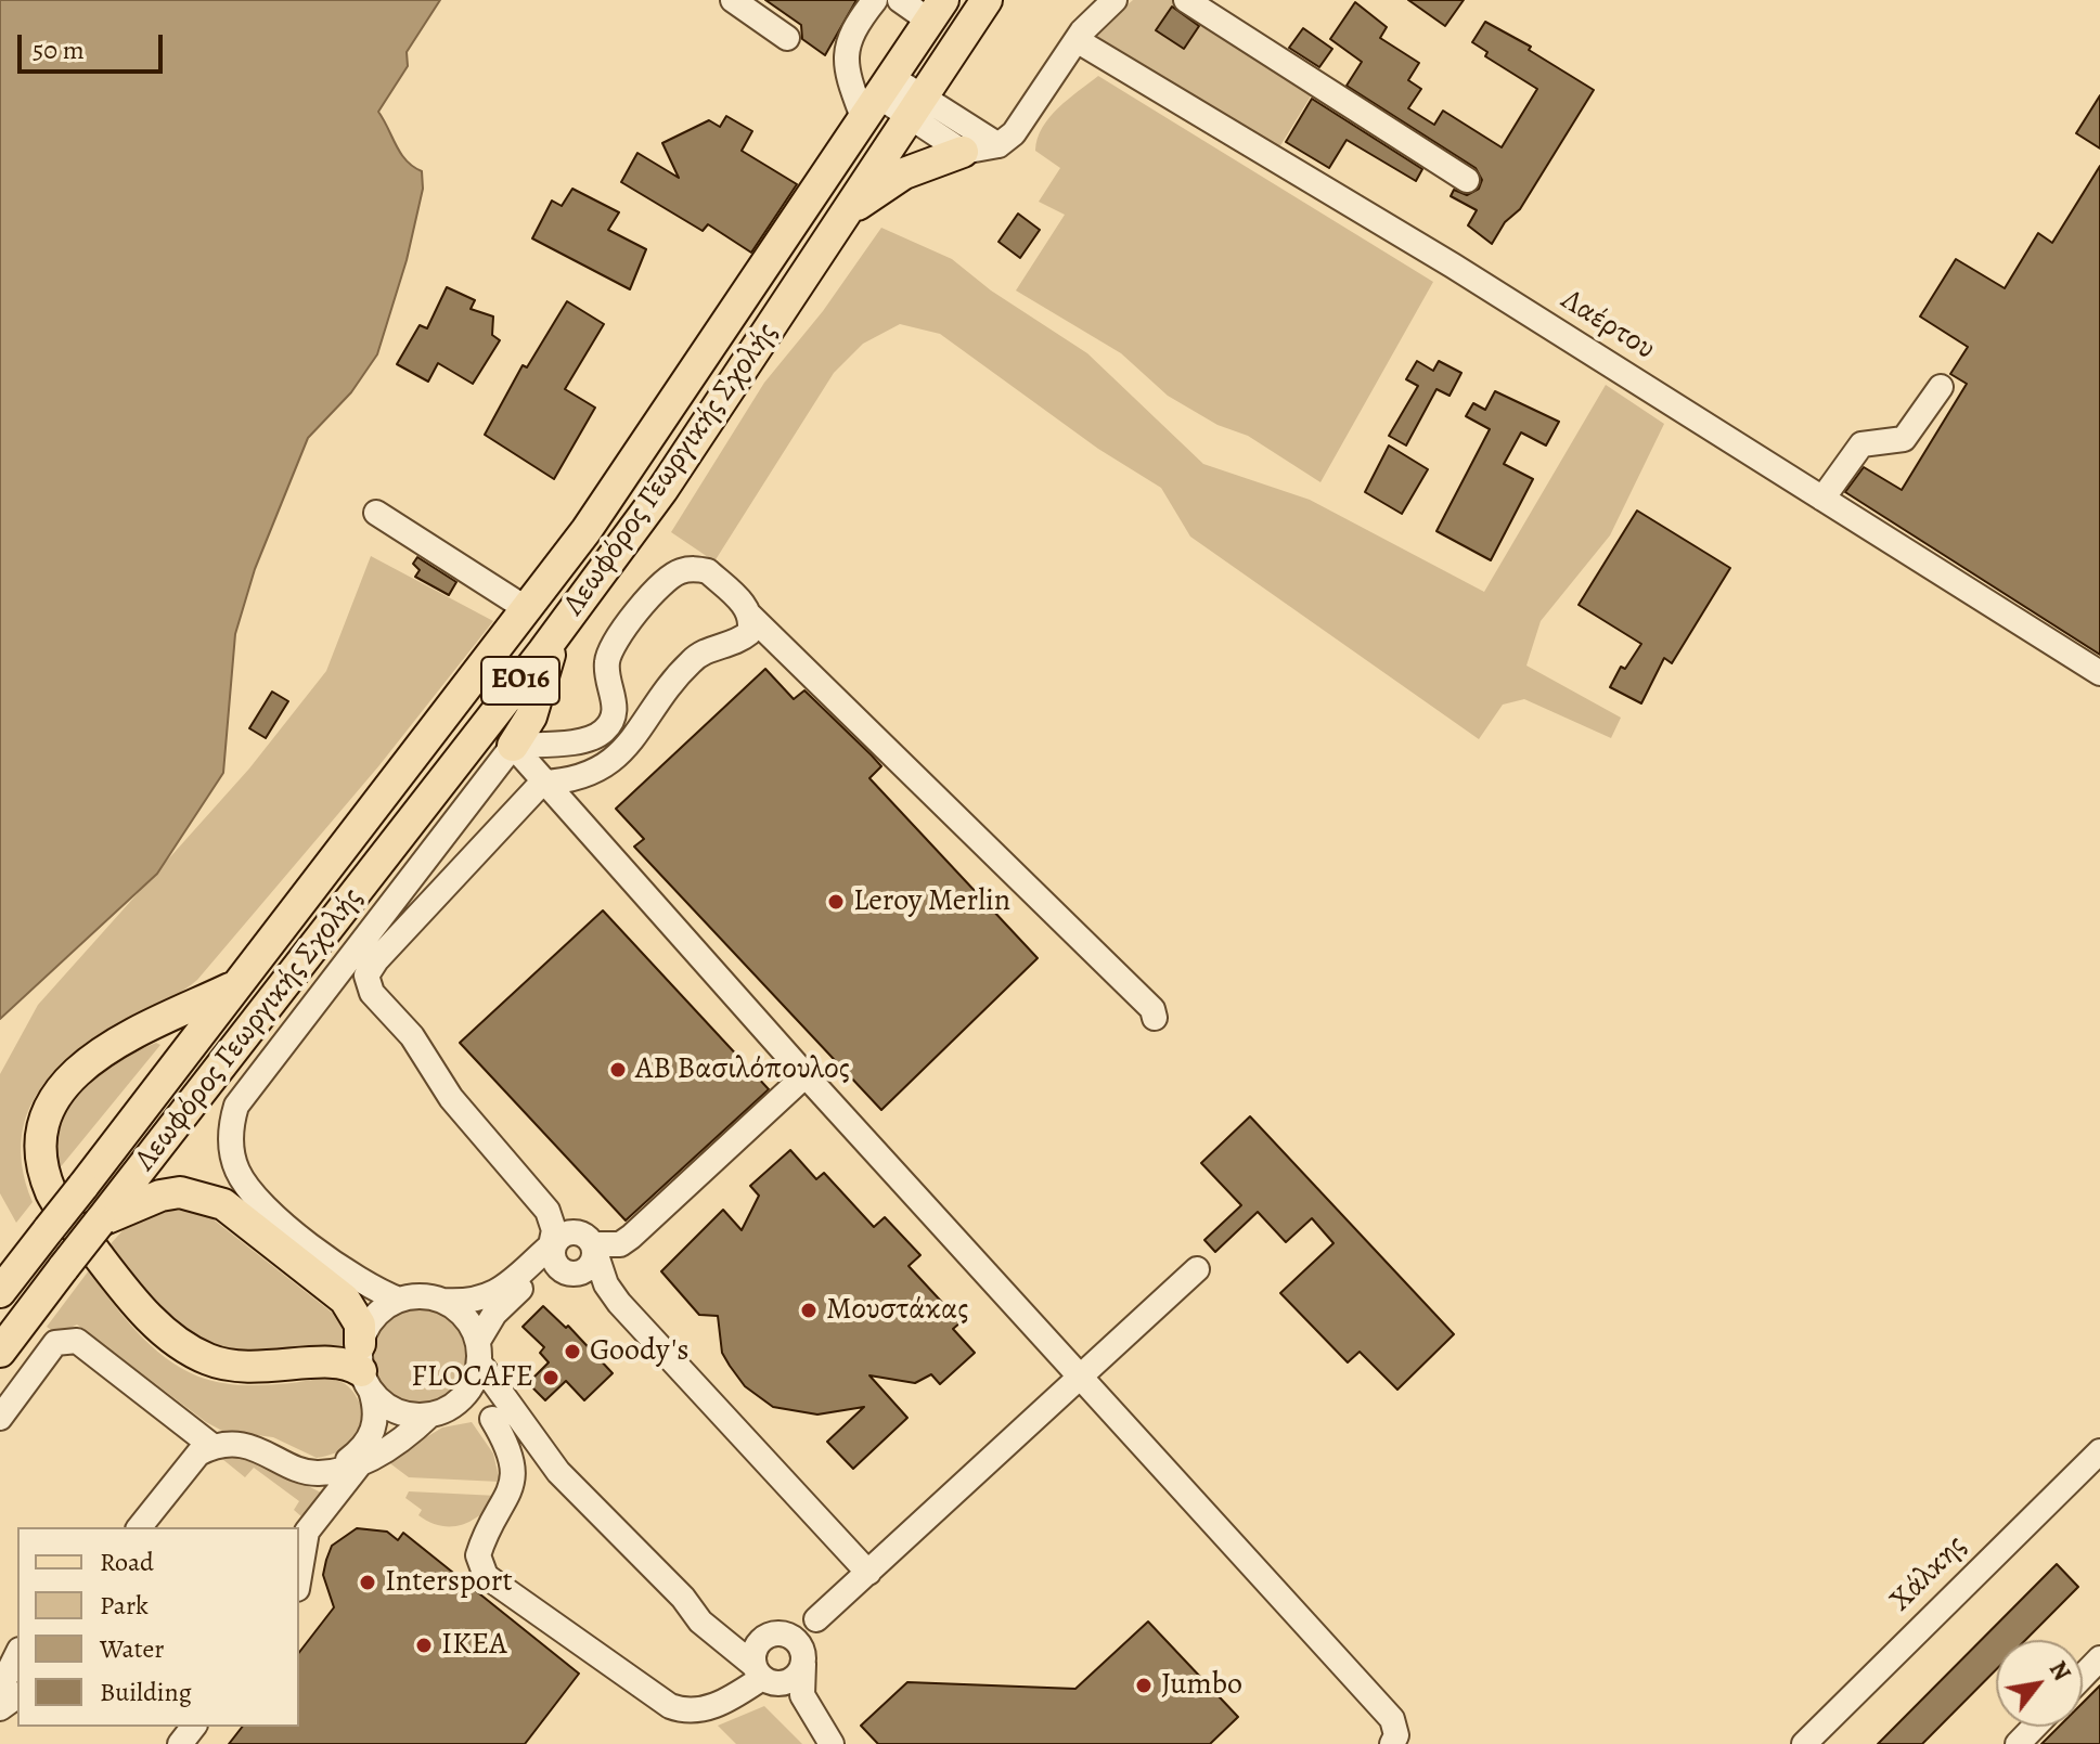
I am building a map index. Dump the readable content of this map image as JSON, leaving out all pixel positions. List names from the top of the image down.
{
  "streets": {
    "main road": ["Λεωφόρος Γεωργικής Σχολής", "ΕΟ16"],
    "street": ["Λαέρτου", "Χάλκης"]
  },
  "crossings": [
    ["Λεωφόρος Γεωργικής Σχολής", "ΕΟ16"]
  ],
  "places": [
    "Leroy Merlin",
    "ΑΒ Βασιλόπουλος",
    "Μουστάκας",
    "Goody's",
    "FLOCAFE",
    "Intersport",
    "ΙΚΕΑ",
    "Jumbo"
  ],
  "legend": [
    "Road",
    "Park",
    "Water",
    "Building"
  ],
  "scale_bar": "50 m",
  "north": "top right"
}
